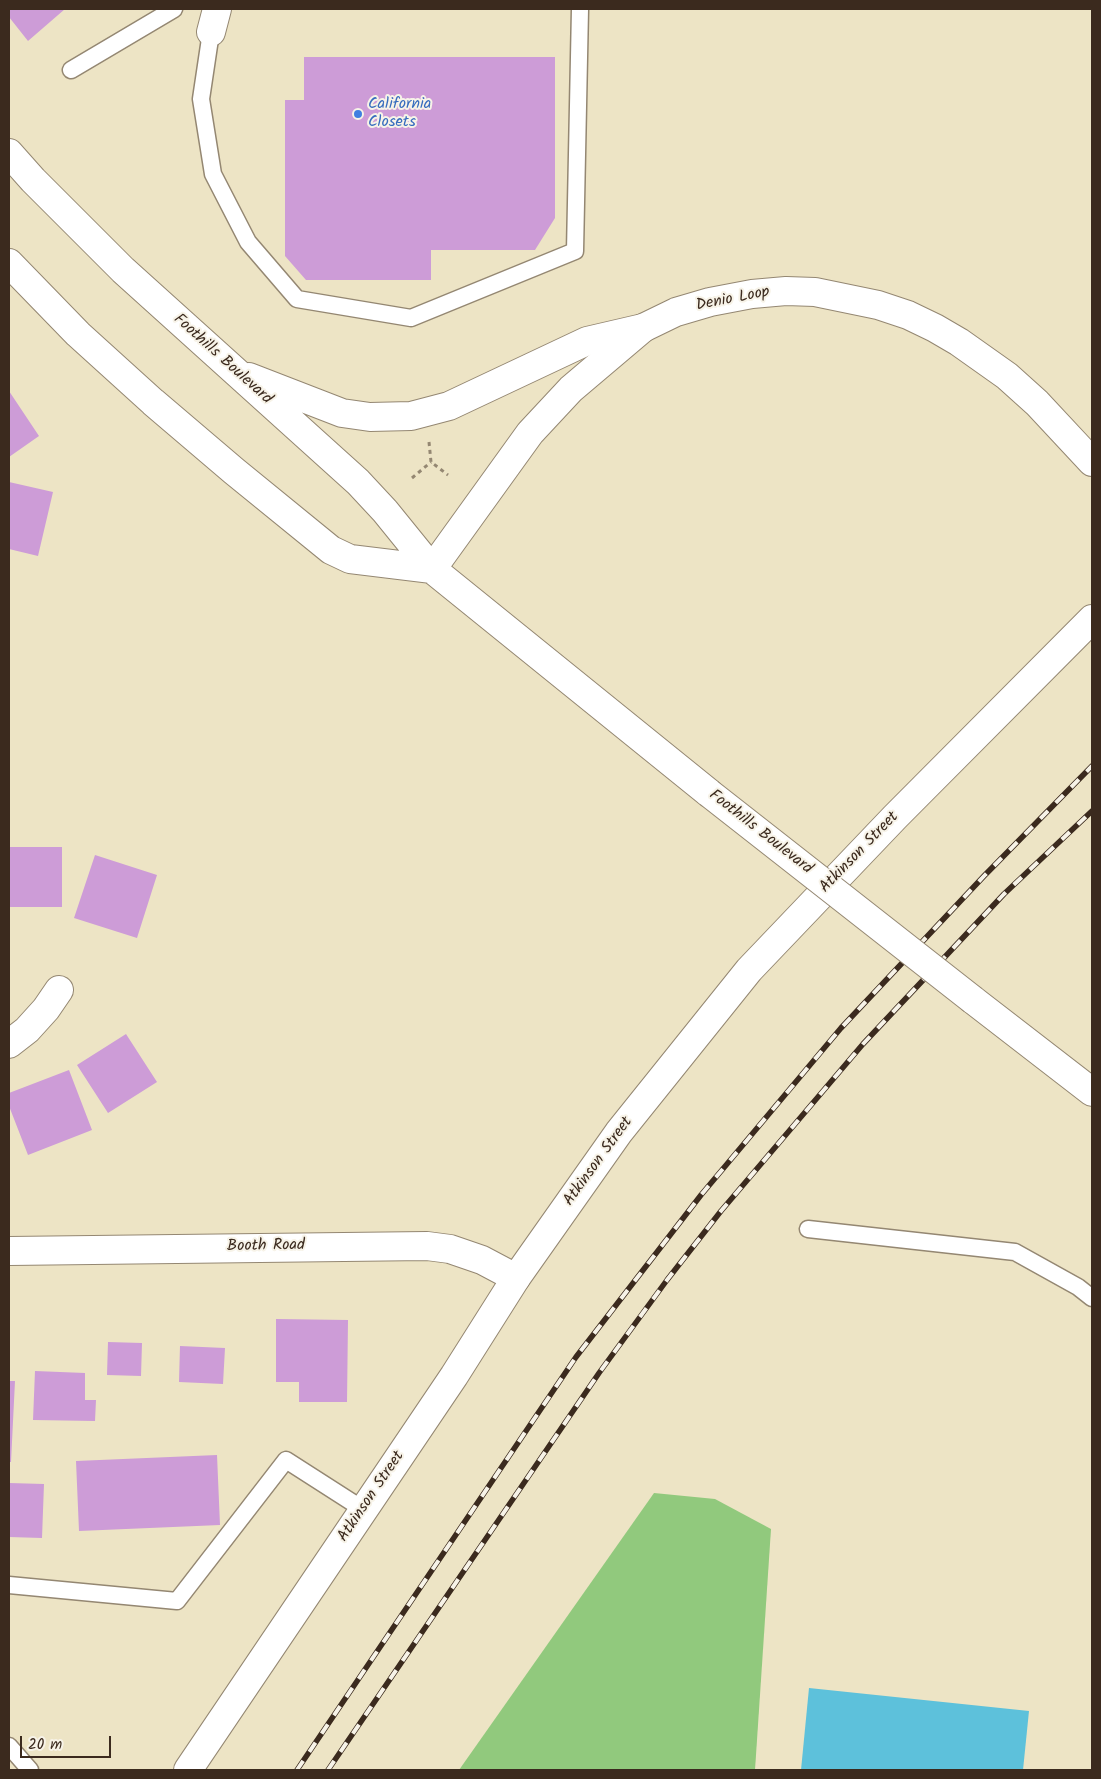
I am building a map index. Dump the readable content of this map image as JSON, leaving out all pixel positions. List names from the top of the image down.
{
  "streets": {
    "main road": [
      "Denio Loop",
      "Foothills Boulevard",
      "Atkinson Street",
      "Booth Road"
    ]
  },
  "crossings": [
    ["Denio Loop", "Foothills Boulevard"],
    ["Atkinson Street", "Booth Road"]
  ],
  "places": ["California Closets"],
  "scale_bar": "20 m"
}
